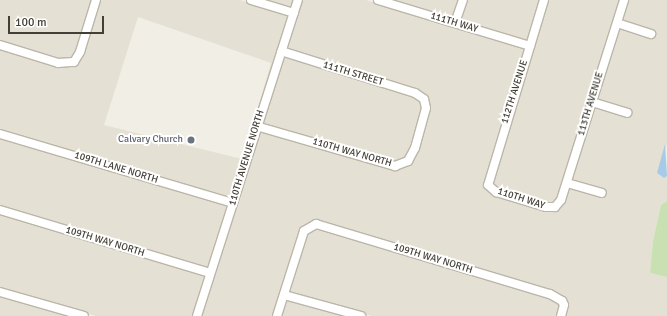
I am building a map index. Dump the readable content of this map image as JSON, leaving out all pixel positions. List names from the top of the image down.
{
  "streets": {
    "street": [
      "111TH WAY",
      "111TH STREET",
      "112TH AVENUE",
      "113TH AVENUE",
      "110TH WAY NORTH",
      "110TH AVENUE NORTH",
      "109TH LANE NORTH",
      "110TH WAY",
      "109TH WAY NORTH"
    ]
  },
  "crossings": [
    ["111TH WAY", "112TH AVENUE"],
    ["111TH STREET", "110TH WAY NORTH"],
    ["111TH STREET", "110TH AVENUE NORTH"],
    ["112TH AVENUE", "110TH WAY"],
    ["113TH AVENUE", "110TH WAY"],
    ["110TH WAY NORTH", "110TH AVENUE NORTH"],
    ["110TH AVENUE NORTH", "109TH LANE NORTH"],
    ["110TH AVENUE NORTH", "109TH WAY NORTH"]
  ],
  "places": ["Calvary Church"],
  "scale_bar": "100 m"
}
